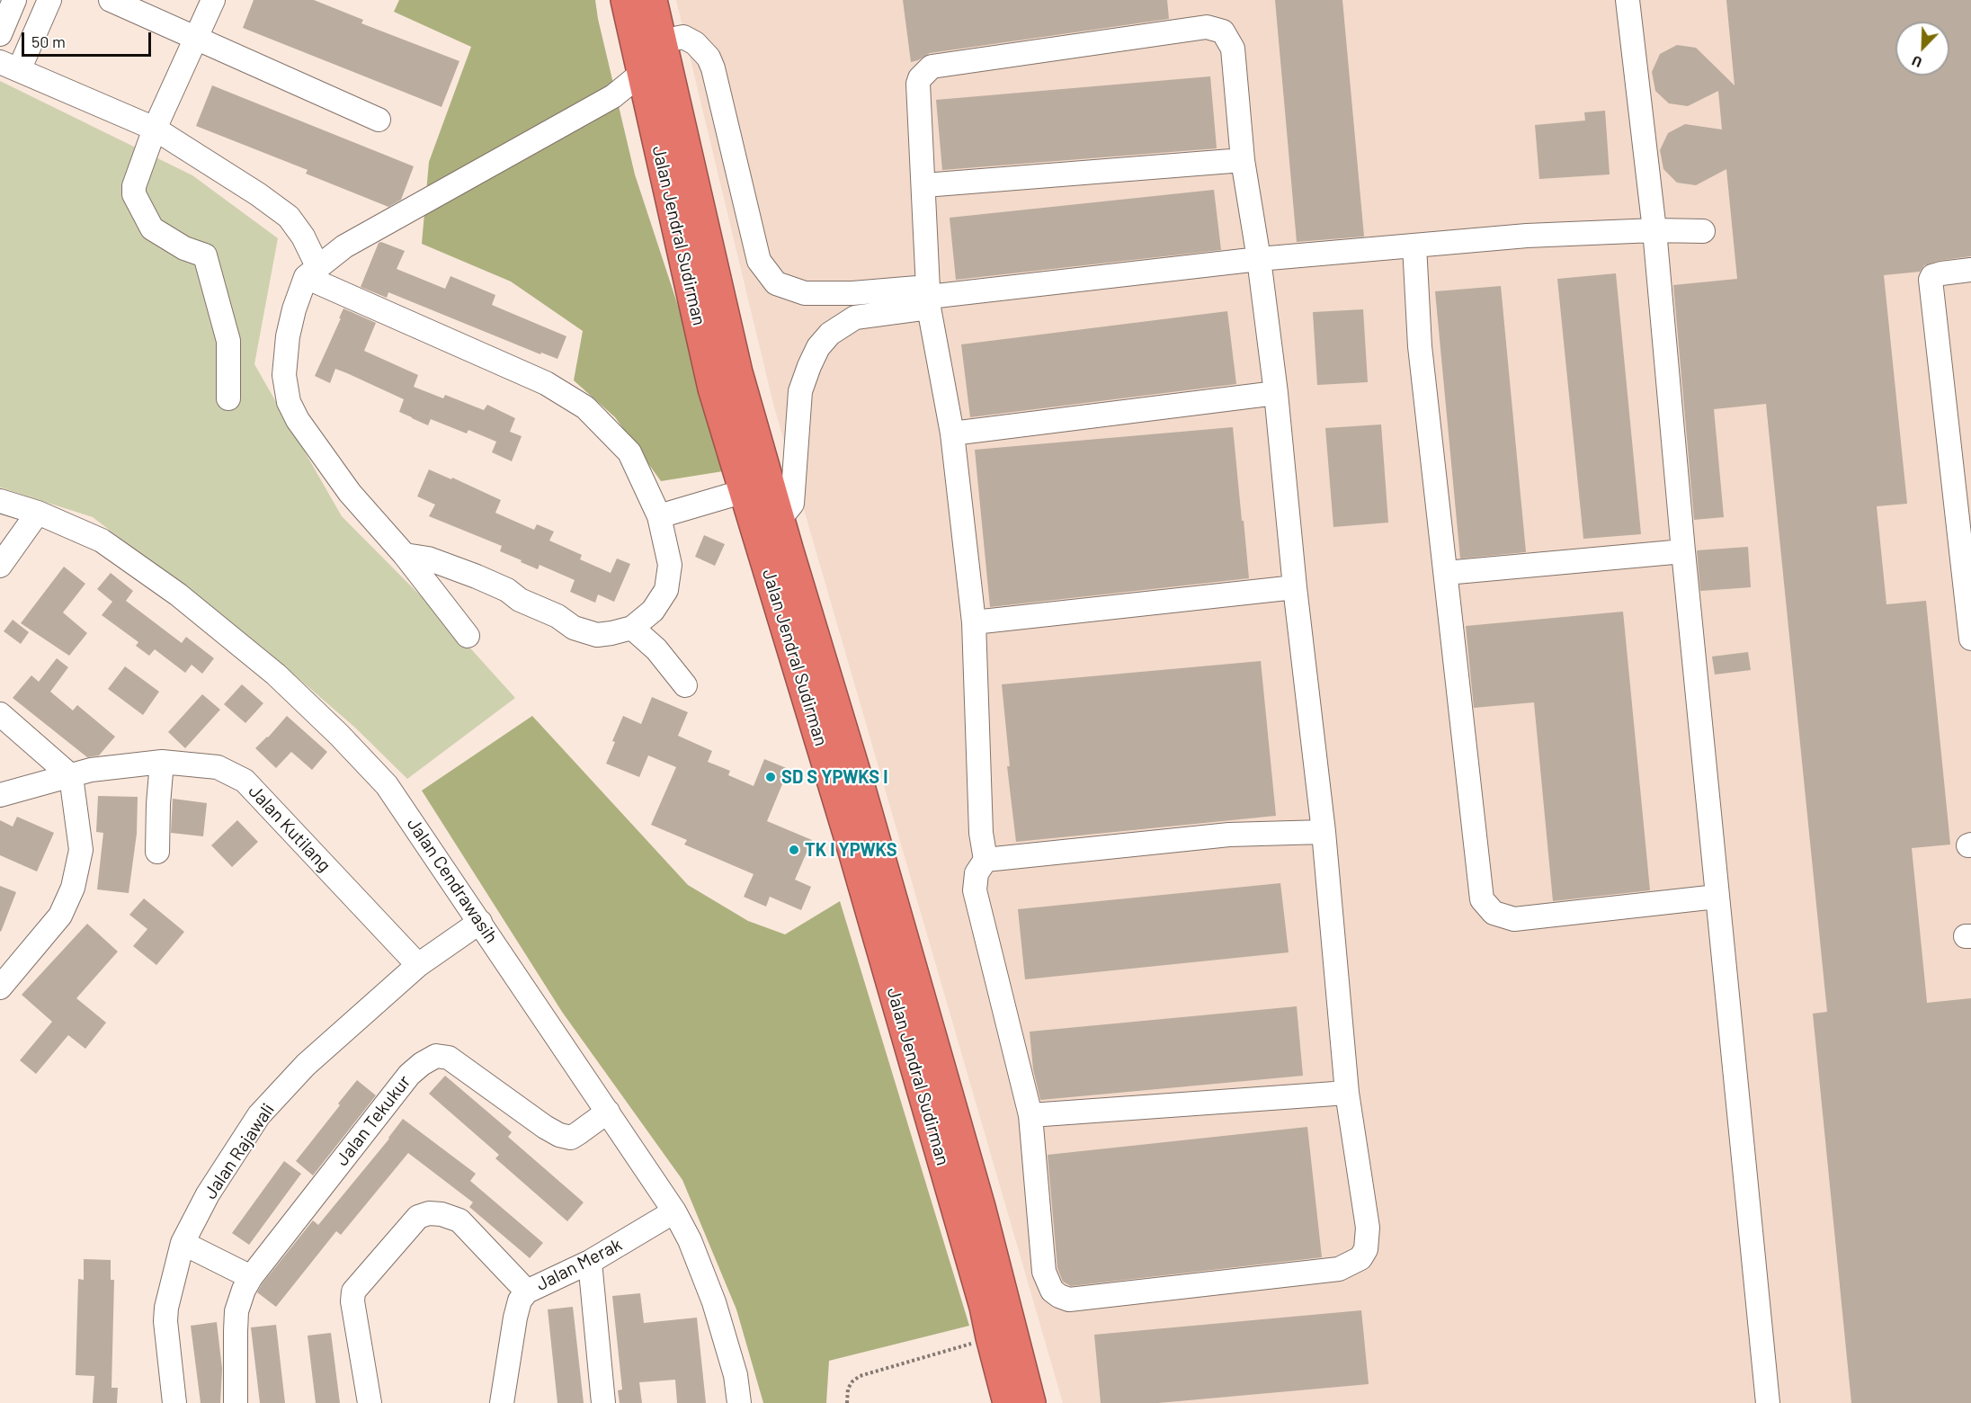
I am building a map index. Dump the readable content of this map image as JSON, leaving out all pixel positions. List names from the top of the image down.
{
  "streets": {
    "highway": ["Jalan Jendral Sudirman"],
    "street": [
      "Jalan Kutilang",
      "Jalan Cendrawasih",
      "Jalan Tekukur",
      "Jalan Rajawali",
      "Jalan Merak"
    ]
  },
  "crossings": [
    ["Jalan Kutilang", "Jalan Rajawali"],
    ["Jalan Cendrawasih", "Jalan Tekukur"],
    ["Jalan Cendrawasih", "Jalan Rajawali"],
    ["Jalan Cendrawasih", "Jalan Merak"]
  ],
  "places": ["SD S YPWKS I", "TK I YPWKS"],
  "scale_bar": "50 m",
  "north": "bottom left"
}
